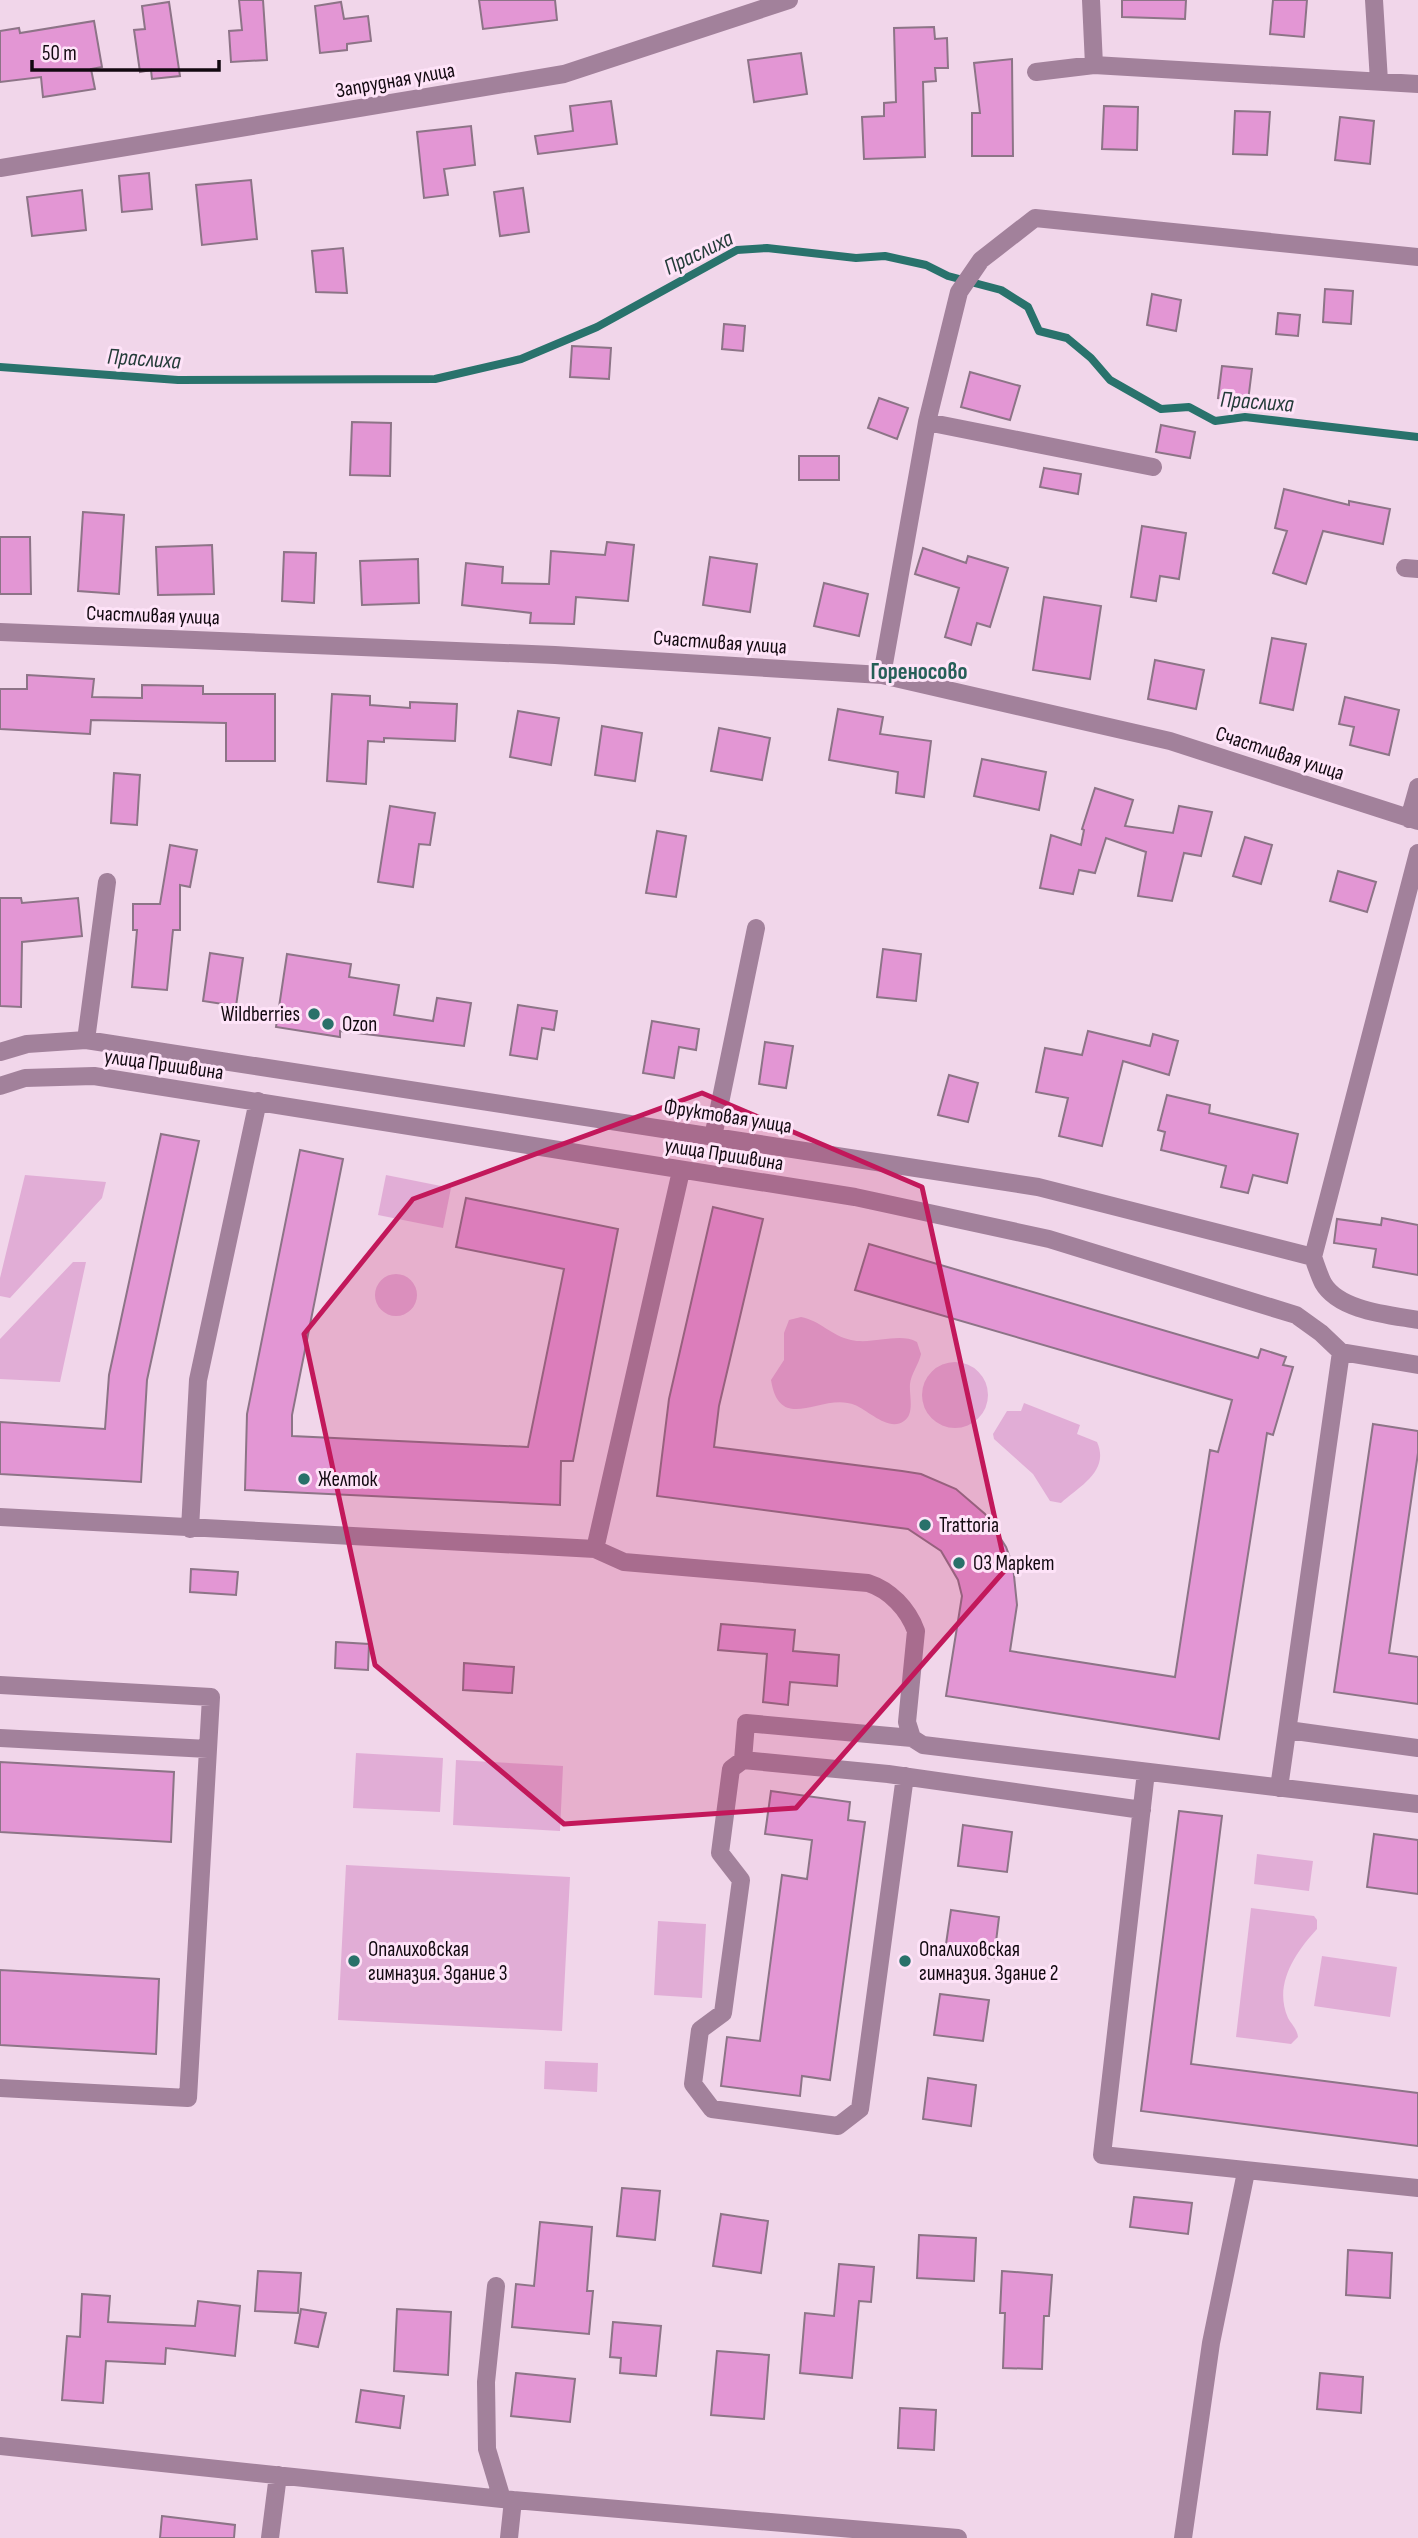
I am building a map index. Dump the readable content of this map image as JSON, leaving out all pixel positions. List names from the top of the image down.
{
  "streets": {
    "street": [
      "Запрудная улица",
      "Счастливая улица",
      "улица Пришвина",
      "Фруктовая улица"
    ]
  },
  "districts": ["Гореносово"],
  "water": ["Праслиха"],
  "places": [
    "Wildberries",
    "Ozon",
    "Желток",
    "Trattoria",
    "О3 Маркет",
    "Опалиховская гимназия. Здание 3",
    "Опалиховская гимназия. Здание 2"
  ],
  "scale_bar": "50 m"
}
